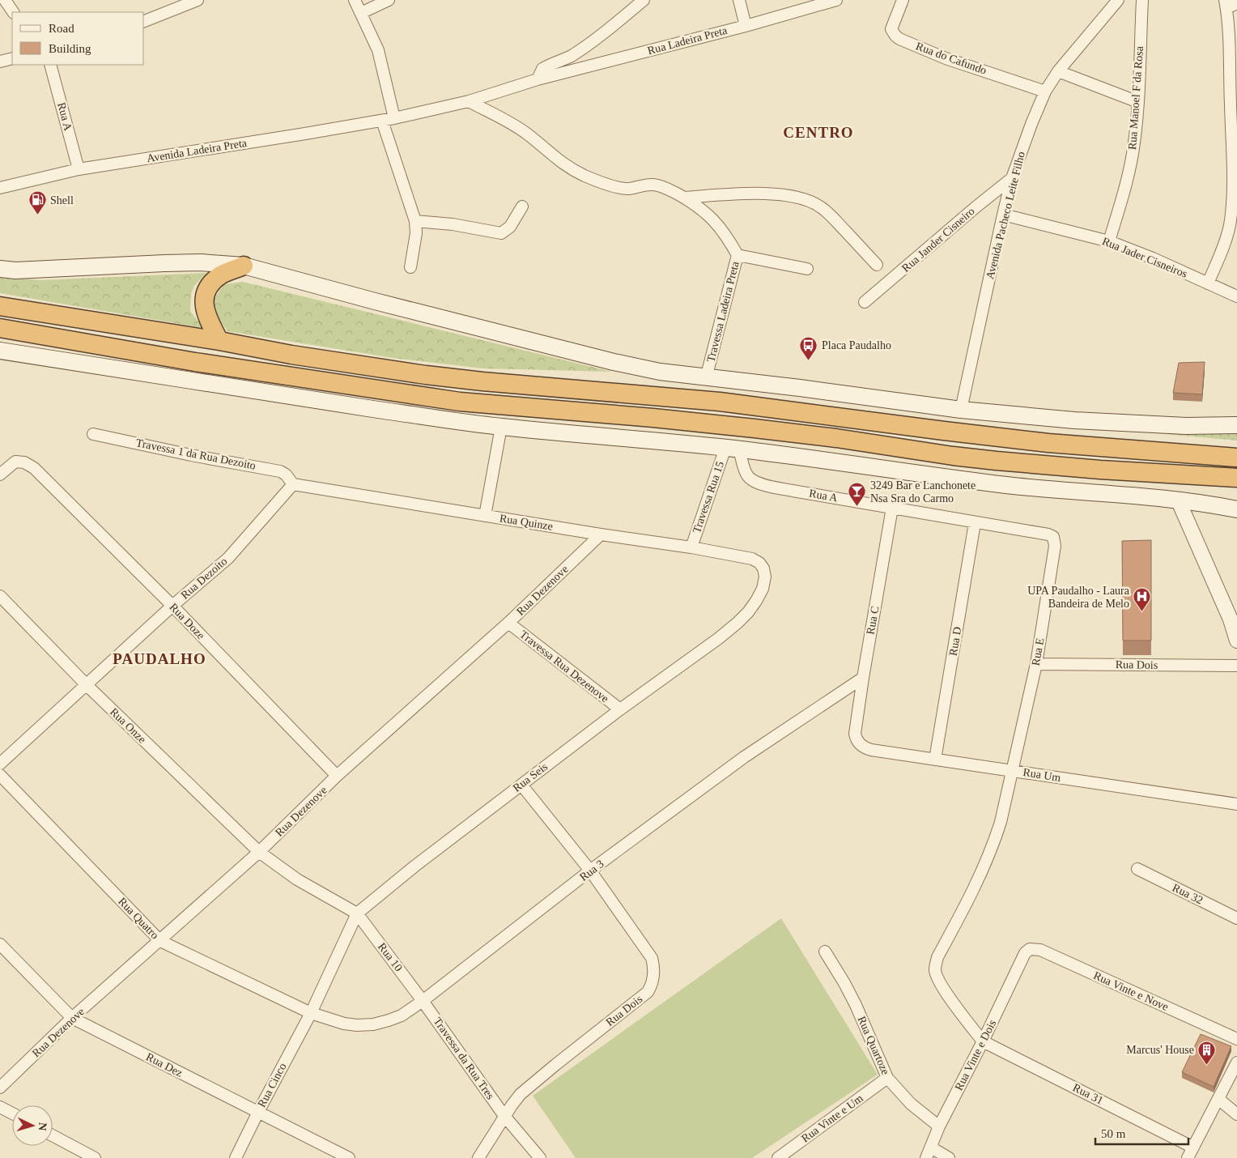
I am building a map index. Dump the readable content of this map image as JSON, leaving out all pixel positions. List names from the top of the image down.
{
  "streets": {
    "street": [
      "Rua Ladeira Preta",
      "Rua do Cafundo",
      "Rua Manoel F da Rosa",
      "Rua A",
      "Avenida Ladeira Preta",
      "Avenida Pacheco Leite Filho",
      "Rua Jander Cisneiro",
      "Rua Jader Cisneiros",
      "Travessa Ladeira Preta",
      "Travessa 1 da Rua Dezoito",
      "Travessa Rua 15",
      "Rua Quinze",
      "Rua Dezoito",
      "Rua Dezenove",
      "Rua C",
      "Rua Doze",
      "Rua D",
      "Rua E",
      "Rua Dois",
      "Travessa Rua Dezenove",
      "Rua Onze",
      "Rua Um",
      "Rua Seis",
      "Rua 3",
      "Rua 32",
      "Rua Quatro",
      "Rua 10",
      "Rua Vinte e Nove",
      "Rua Quartoze",
      "Rua Vinte e Dois",
      "Travessa da Rua Tres",
      "Rua Dez",
      "Rua Cinco",
      "Rua 31",
      "Rua Vinte e Um"
    ]
  },
  "crossings": [
    ["Rua Ladeira Preta", "Travessa Ladeira Preta"],
    ["Rua do Cafundo", "Avenida Pacheco Leite Filho"],
    ["Rua Manoel F da Rosa", "Rua Jader Cisneiros"],
    ["Rua A", "Avenida Ladeira Preta"],
    ["Rua A", "Travessa Rua 15"],
    ["Rua A", "Rua C"],
    ["Rua A", "Rua D"],
    ["Rua A", "Rua E"],
    ["Avenida Pacheco Leite Filho", "Rua Jander Cisneiro"],
    ["Avenida Pacheco Leite Filho", "Rua Jader Cisneiros"],
    ["Travessa 1 da Rua Dezoito", "Rua Quinze"],
    ["Travessa 1 da Rua Dezoito", "Rua Dezoito"],
    ["Travessa Rua 15", "Rua Quinze"],
    ["Rua Quinze", "Rua Dezoito"],
    ["Rua Quinze", "Rua Dezenove"],
    ["Rua Quinze", "Rua Seis"],
    ["Rua Dezoito", "Rua Doze"],
    ["Rua Dezoito", "Rua Onze"],
    ["Rua Dezenove", "Rua Doze"],
    ["Rua Dezenove", "Travessa Rua Dezenove"],
    ["Rua Dezenove", "Rua Onze"],
    ["Rua Dezenove", "Rua Quatro"],
    ["Rua Dezenove", "Rua Dez"],
    ["Rua C", "Rua Um"],
    ["Rua C", "Rua 3"],
    ["Rua D", "Rua Um"],
    ["Rua E", "Rua Dois"],
    ["Rua E", "Rua Um"],
    ["Rua E", "Rua Vinte e Dois"],
    ["Rua E", "Rua 31"],
    ["Rua Dois", "Rua Seis"],
    ["Rua Dois", "Rua 3"],
    ["Rua Dois", "Travessa da Rua Tres"],
    ["Travessa Rua Dezenove", "Rua Seis"],
    ["Rua Seis", "Rua 3"],
    ["Rua Seis", "Rua Quatro"],
    ["Rua Seis", "Rua 10"],
    ["Rua Seis", "Rua Cinco"],
    ["Rua 3", "Rua Quatro"],
    ["Rua 3", "Rua 10"],
    ["Rua 3", "Travessa da Rua Tres"],
    ["Rua 3", "Rua Cinco"],
    ["Rua Quatro", "Rua Cinco"],
    ["Rua 10", "Travessa da Rua Tres"],
    ["Rua Vinte e Nove", "Rua Vinte e Dois"],
    ["Rua Quartoze", "Rua Vinte e Dois"],
    ["Rua Quartoze", "Rua Vinte e Um"],
    ["Rua Vinte e Dois", "Rua 31"],
    ["Rua Dez", "Rua Cinco"]
  ],
  "districts": ["CENTRO", "PAUDALHO"],
  "places": {
    "fuel station": ["Shell"],
    "bus stop": ["Placa Paudalho"],
    "bar": ["3249 Bar e Lanchonete Nsa Sra do Carmo"],
    "hospital": ["UPA Paudalho - Laura Bandeira de Melo"],
    "building": ["Marcus' House"]
  },
  "legend": ["Road", "Building"],
  "scale_bar": "50 m",
  "north": "right"
}
